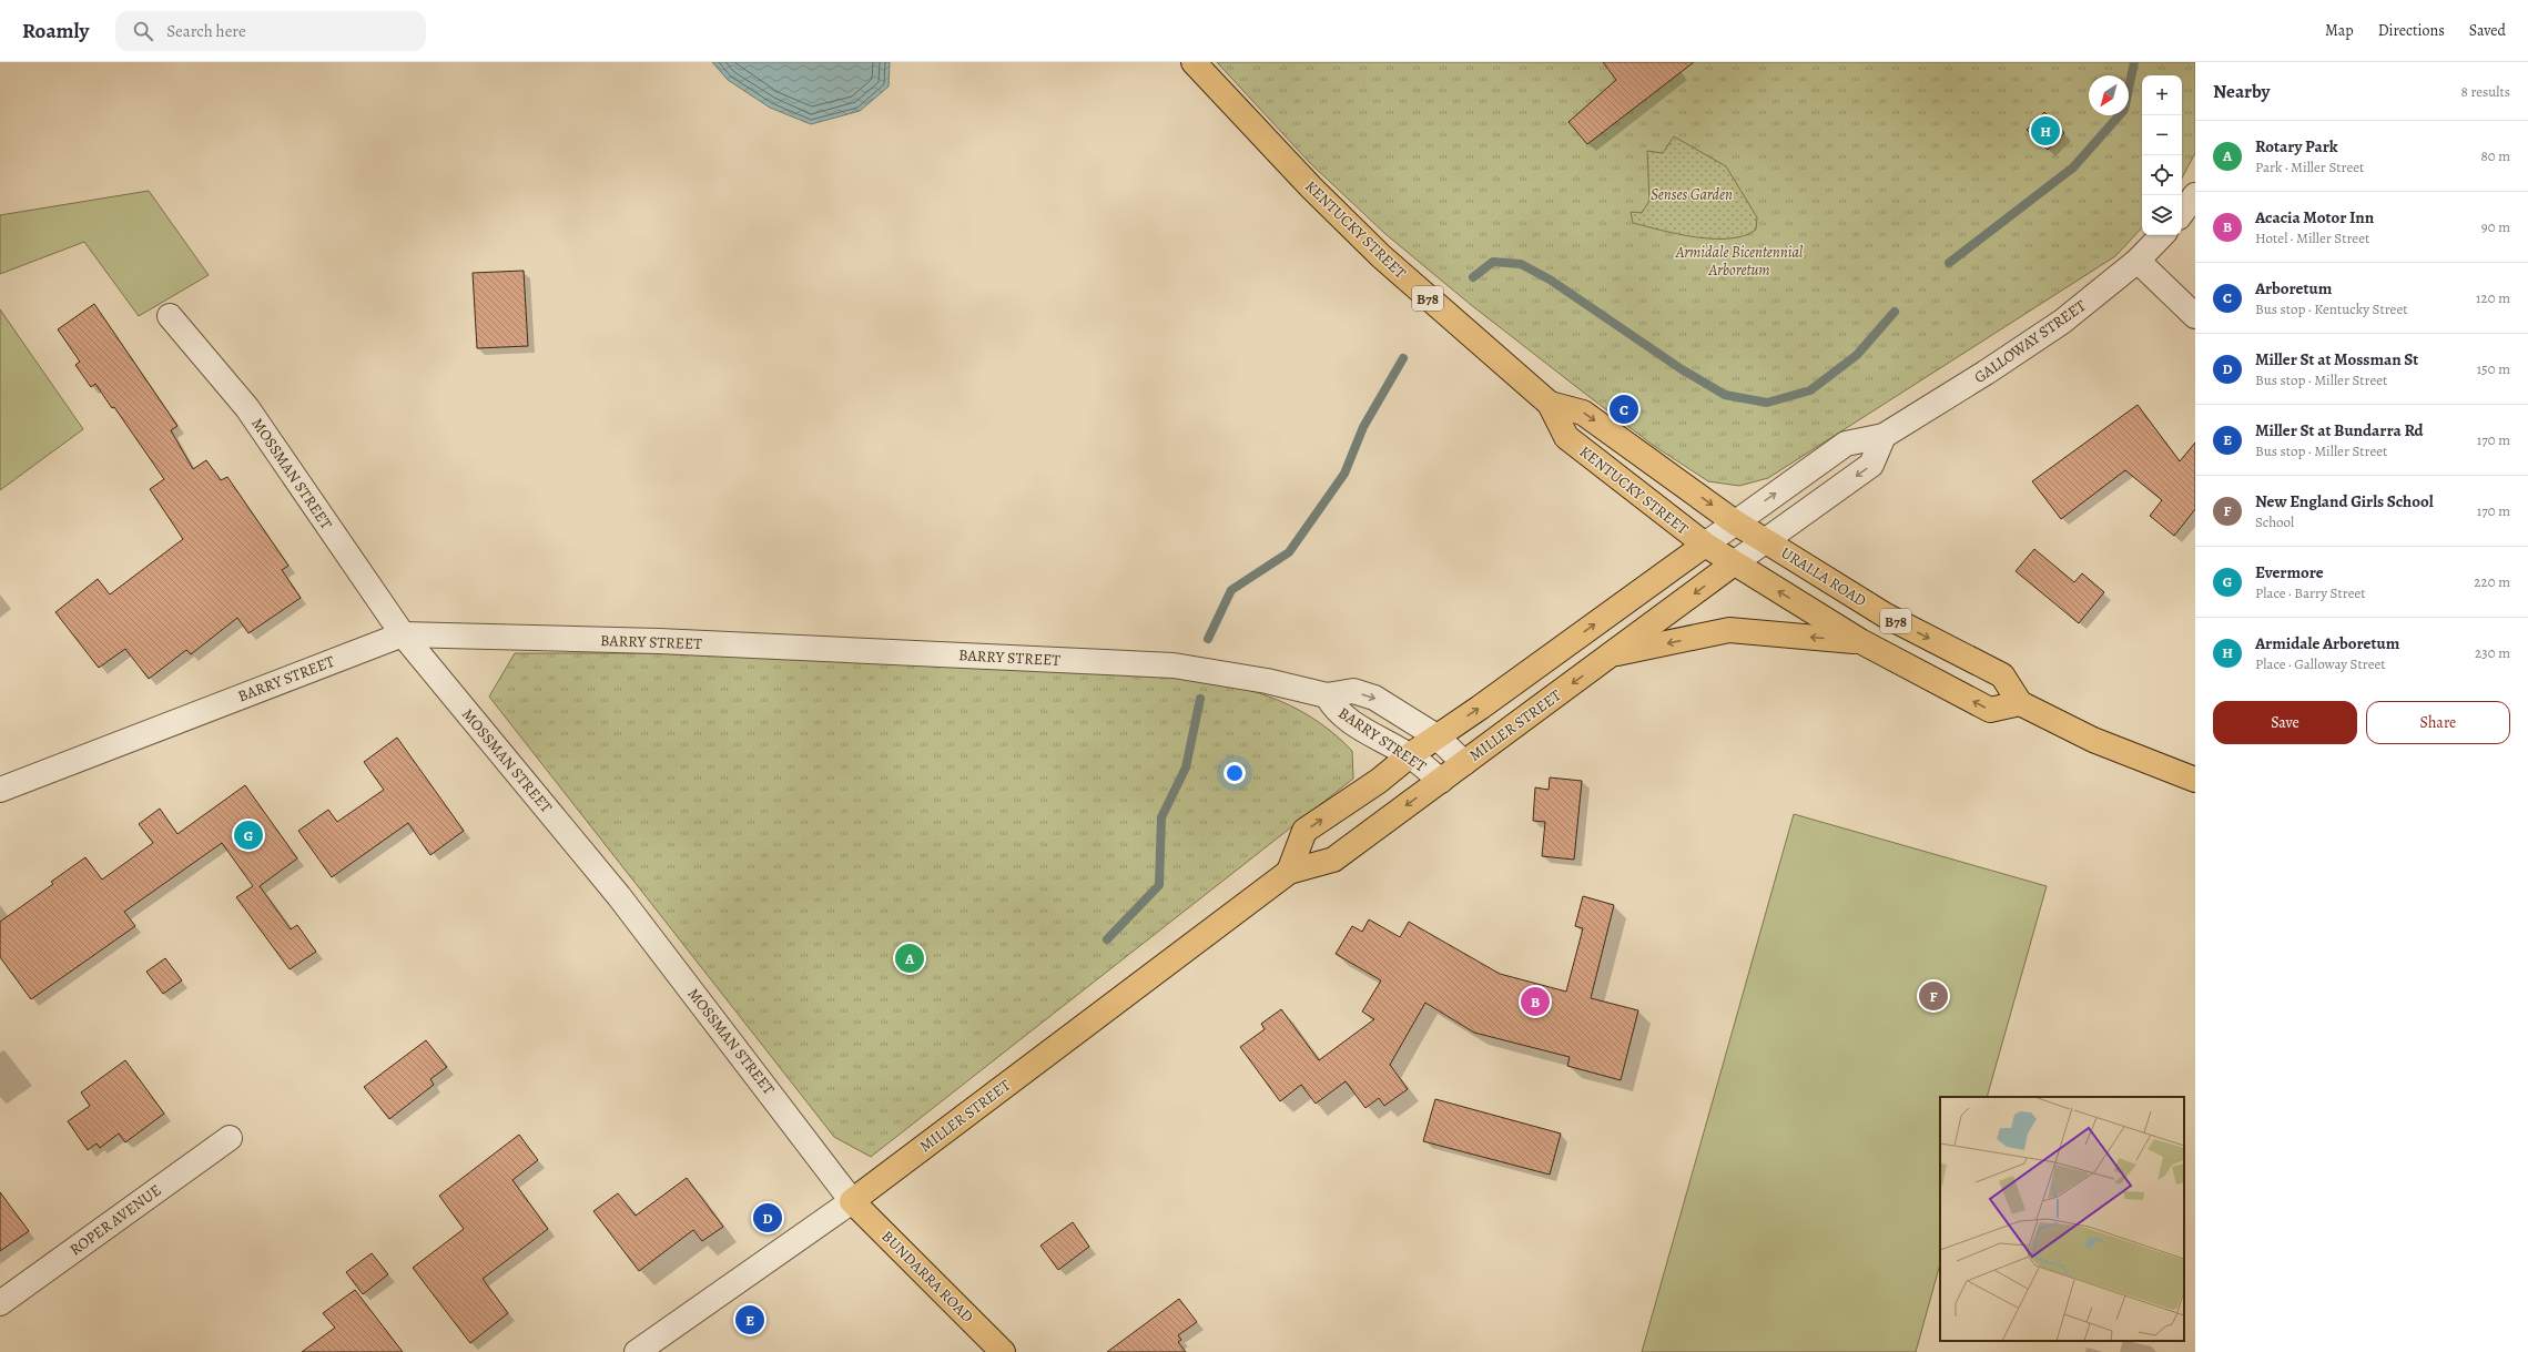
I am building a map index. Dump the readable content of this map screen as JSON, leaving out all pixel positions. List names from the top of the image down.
{
  "streets": {
    "main road": [
      "KENTUCKY STREET",
      "B78",
      "URALLA ROAD",
      "MILLER STREET",
      "BUNDARRA ROAD"
    ],
    "street": [
      "GALLOWAY STREET",
      "MOSSMAN STREET",
      "BARRY STREET",
      "ROPER AVENUE"
    ]
  },
  "crossings": [
    ["KENTUCKY STREET", "B78"],
    ["KENTUCKY STREET", "GALLOWAY STREET"],
    ["KENTUCKY STREET", "URALLA ROAD"],
    ["KENTUCKY STREET", "MILLER STREET"],
    ["B78", "URALLA ROAD"],
    ["B78", "MILLER STREET"],
    ["GALLOWAY STREET", "URALLA ROAD"],
    ["MOSSMAN STREET", "BARRY STREET"],
    ["MOSSMAN STREET", "MILLER STREET"],
    ["MOSSMAN STREET", "BUNDARRA ROAD"],
    ["BARRY STREET", "MILLER STREET"],
    ["MILLER STREET", "BUNDARRA ROAD"]
  ],
  "parks": ["Senses Garden", "Armidale Bicentennial Arboretum"],
  "north": "bottom left",
  "page": {
    "header": "Roamly",
    "search": "Search here",
    "nav": ["Map", "Directions", "Saved"],
    "heading": ["Nearby", "8 results"],
    "map_buttons": ["+", "−"],
    "pins": [
      "H",
      "C",
      "G",
      "A",
      "F",
      "B",
      "D",
      "E"
    ],
    "list": [
      {
        "mark": "A",
        "name": "Rotary Park",
        "note": "Park · Miller Street",
        "value": "80 m"
      },
      {
        "mark": "B",
        "name": "Acacia Motor Inn",
        "note": "Hotel · Miller Street",
        "value": "90 m"
      },
      {
        "mark": "C",
        "name": "Arboretum",
        "note": "Bus stop · Kentucky Street",
        "value": "120 m"
      },
      {
        "mark": "D",
        "name": "Miller St at Mossman St",
        "note": "Bus stop · Miller Street",
        "value": "150 m"
      },
      {
        "mark": "E",
        "name": "Miller St at Bundarra Rd",
        "note": "Bus stop · Miller Street",
        "value": "170 m"
      },
      {
        "mark": "F",
        "name": "New England Girls School",
        "note": "School",
        "value": "170 m"
      },
      {
        "mark": "G",
        "name": "Evermore",
        "note": "Place · Barry Street",
        "value": "220 m"
      },
      {
        "mark": "H",
        "name": "Armidale Arboretum",
        "note": "Place · Galloway Street",
        "value": "230 m"
      }
    ],
    "buttons": ["Save", "Share"]
  }
}
